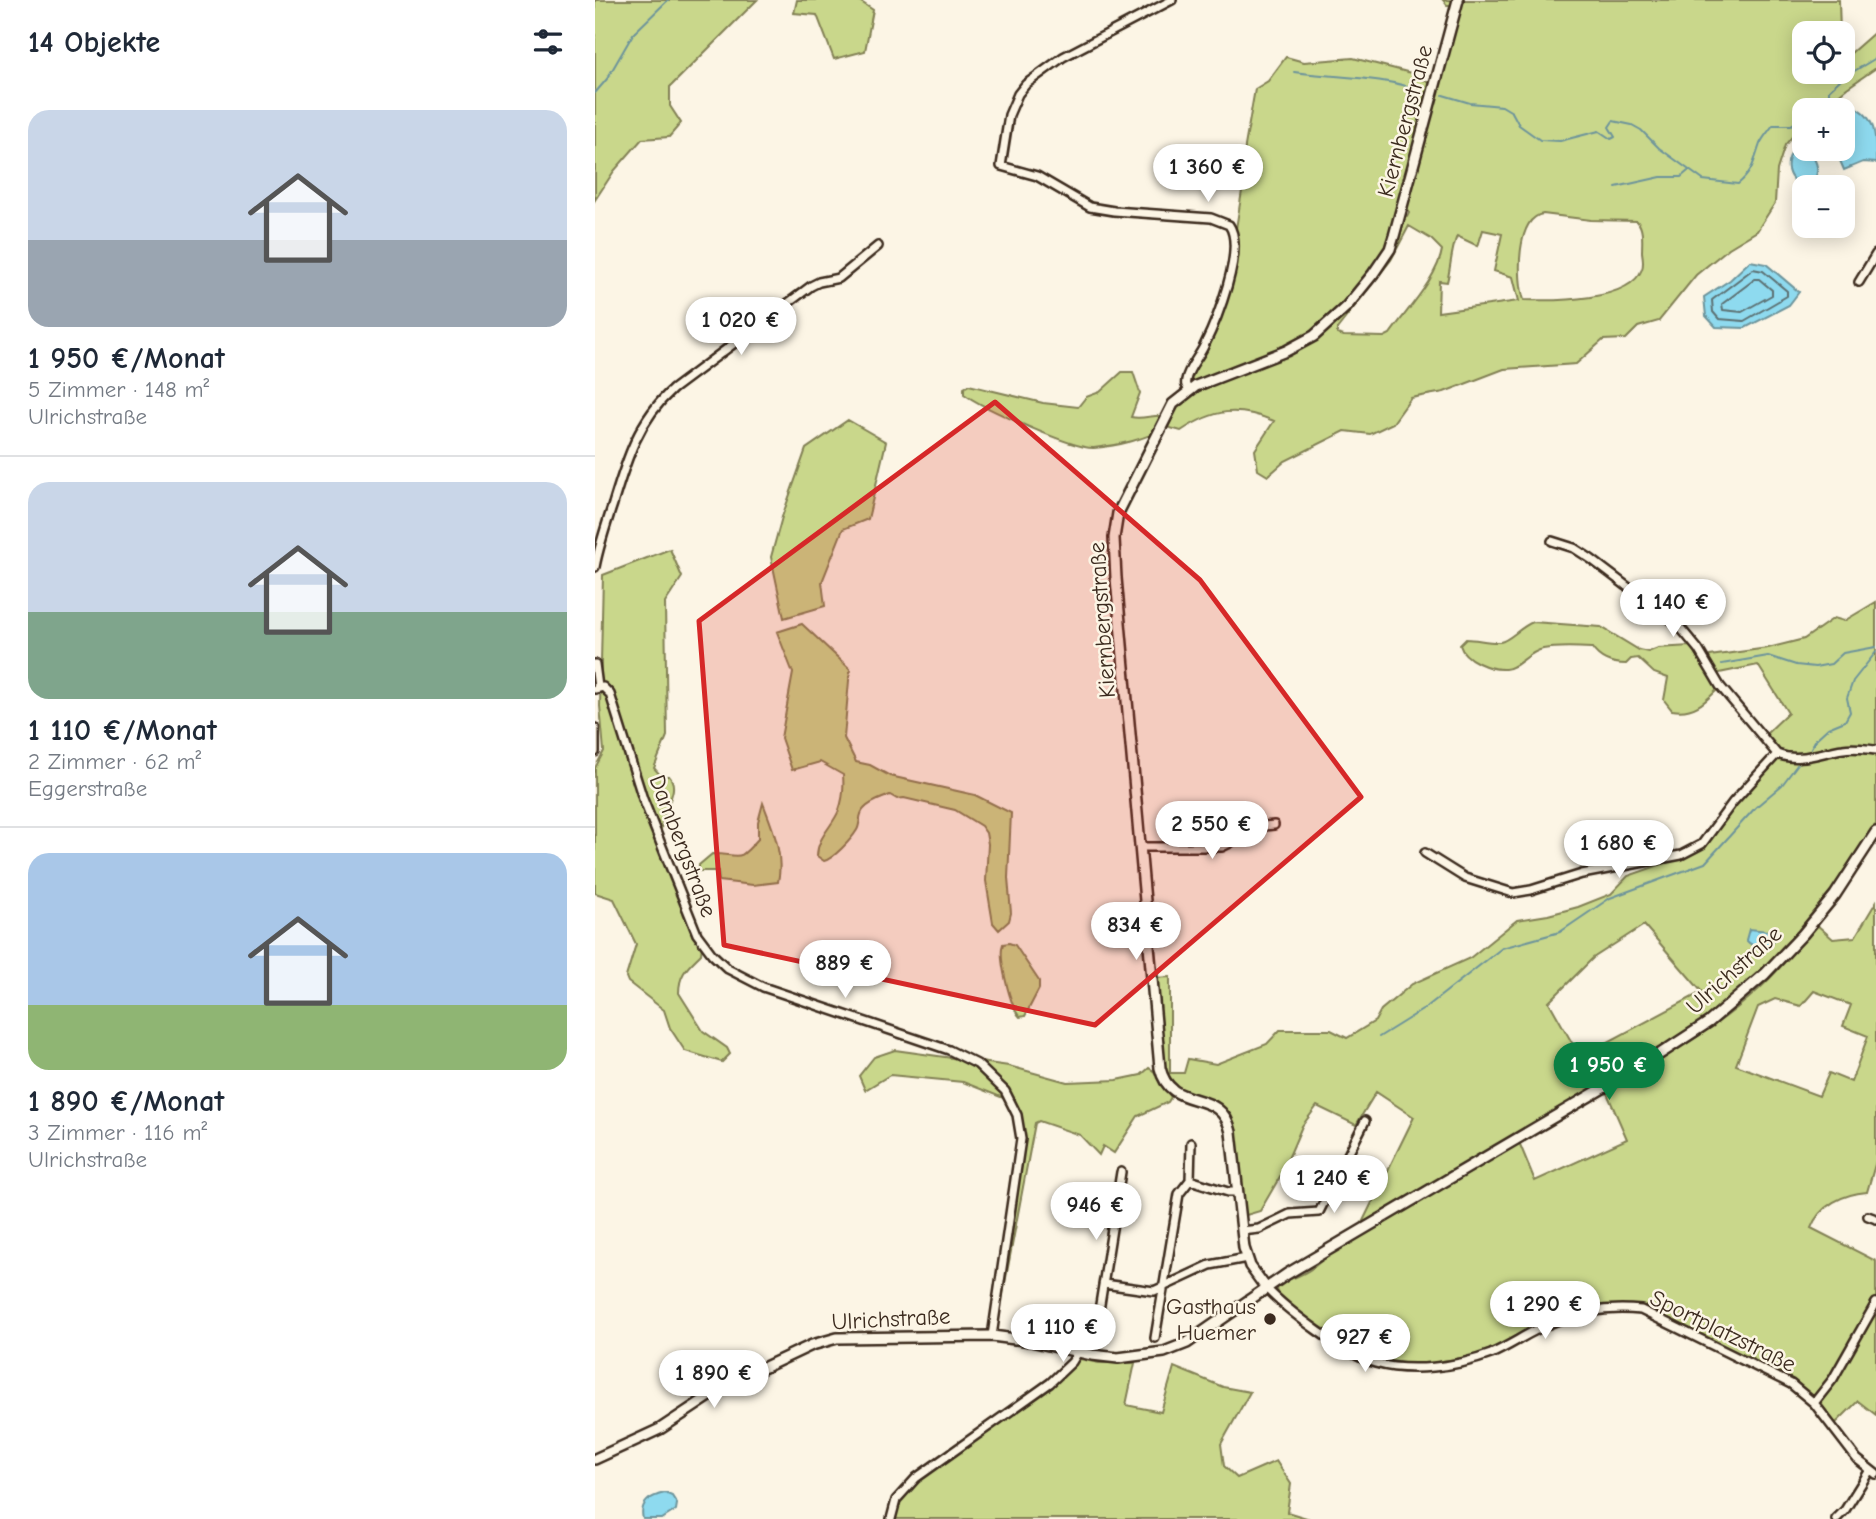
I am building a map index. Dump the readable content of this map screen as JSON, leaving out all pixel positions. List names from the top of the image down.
{
  "streets": {
    "street": [
      "Kiernbergstraße",
      "Dambergstraße",
      "Ulrichstraße",
      "Sportplatzstraße"
    ]
  },
  "crossings": [
    ["Kiernbergstraße", "Ulrichstraße"],
    ["Kiernbergstraße", "Sportplatzstraße"],
    ["Dambergstraße", "Ulrichstraße"],
    ["Ulrichstraße", "Sportplatzstraße"]
  ],
  "places": ["Gasthaus Huemer"],
  "page": {
    "heading": "14 Objekte",
    "map_buttons": ["+", "−"],
    "list": [
      {
        "name": "1 950 €/Monat",
        "note": "5 Zimmer · 148 m² · Ulrichstraße"
      },
      {
        "name": "1 110 €/Monat",
        "note": "2 Zimmer · 62 m² · Eggerstraße"
      },
      {
        "name": "1 890 €/Monat",
        "note": "3 Zimmer · 116 m² · Ulrichstraße"
      }
    ],
    "price": [
      "1 360 €",
      "1 020 €",
      "1 140 €",
      "2 550 €",
      "1 680 €",
      "834 €",
      "889 €",
      "1 950 €",
      "1 240 €",
      "946 €",
      "1 290 €",
      "1 110 €",
      "927 €",
      "1 890 €"
    ]
  }
}
